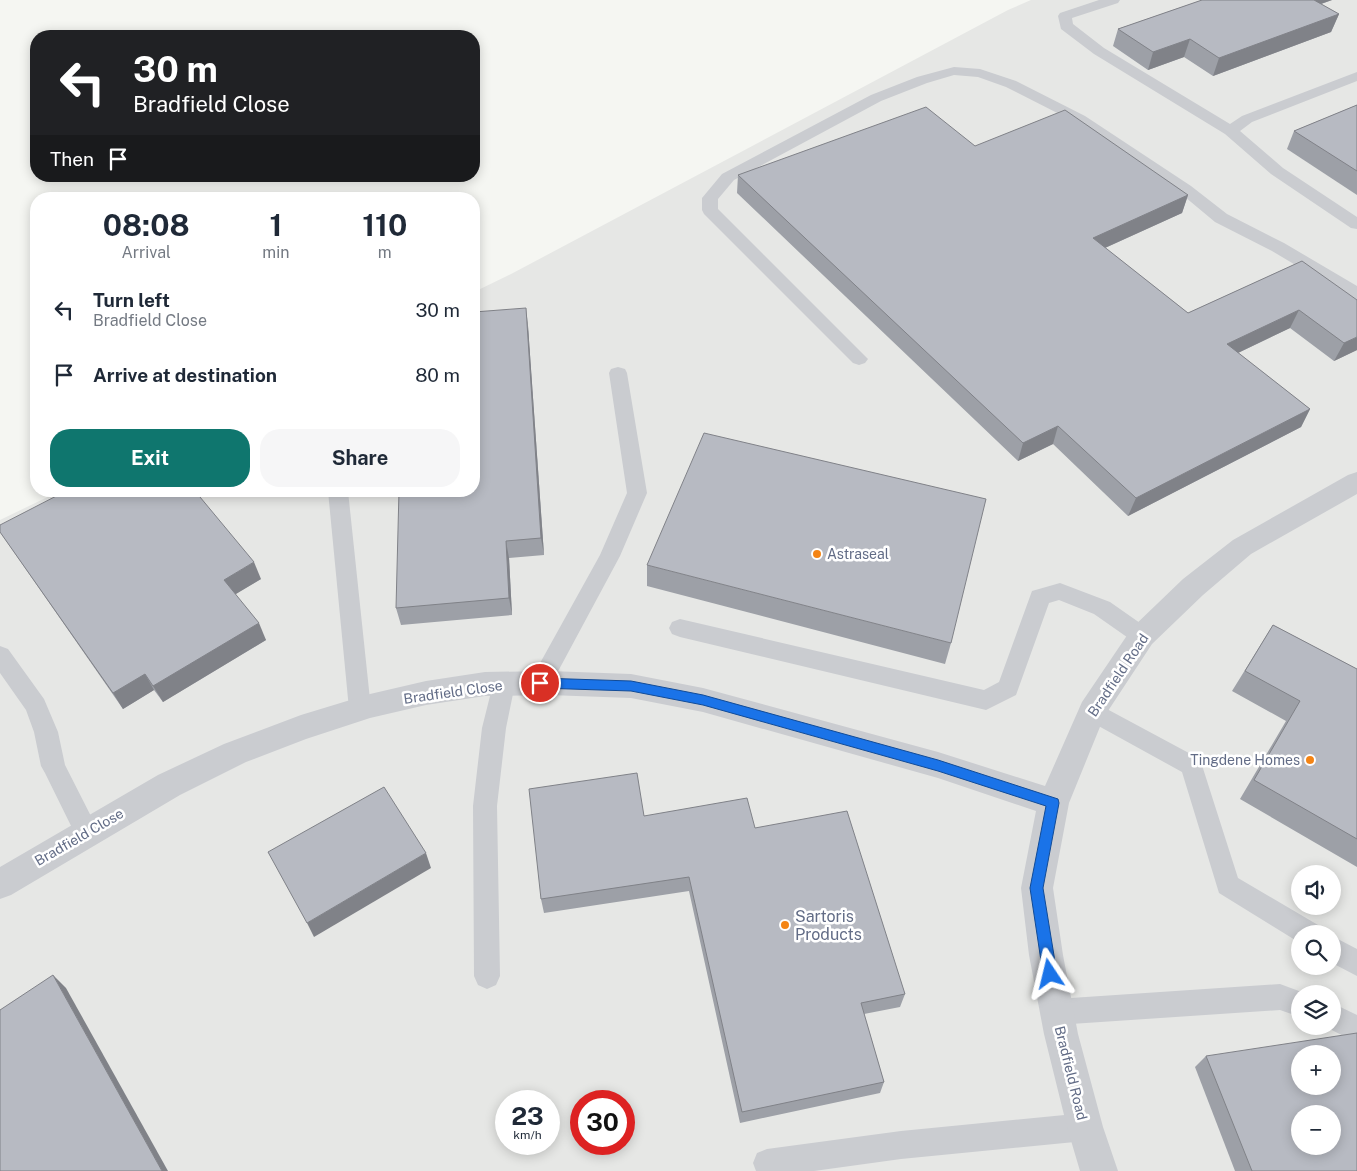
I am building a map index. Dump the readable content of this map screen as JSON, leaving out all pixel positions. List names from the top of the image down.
{
  "streets": {
    "street": ["Bradfield Road", "Bradfield Close"]
  },
  "crossings": [
    ["Bradfield Road", "Bradfield Close"]
  ],
  "places": ["Astraseal", "Tingdene Homes", "Sartoris Products"],
  "page": {
    "turn": ["30 m", "Bradfield Close"],
    "then": "Then",
    "eta": [
      "08:08",
      "Arrival",
      "1",
      "min",
      "110",
      "m"
    ],
    "list": [
      {
        "name": "Turn left",
        "note": "Bradfield Close",
        "value": "30 m"
      },
      {
        "name": "Arrive at destination",
        "value": "80 m"
      }
    ],
    "buttons": ["Exit", "Share"],
    "map_buttons": ["+", "−"],
    "speed": "23 km/h",
    "limit": "30"
  }
}
